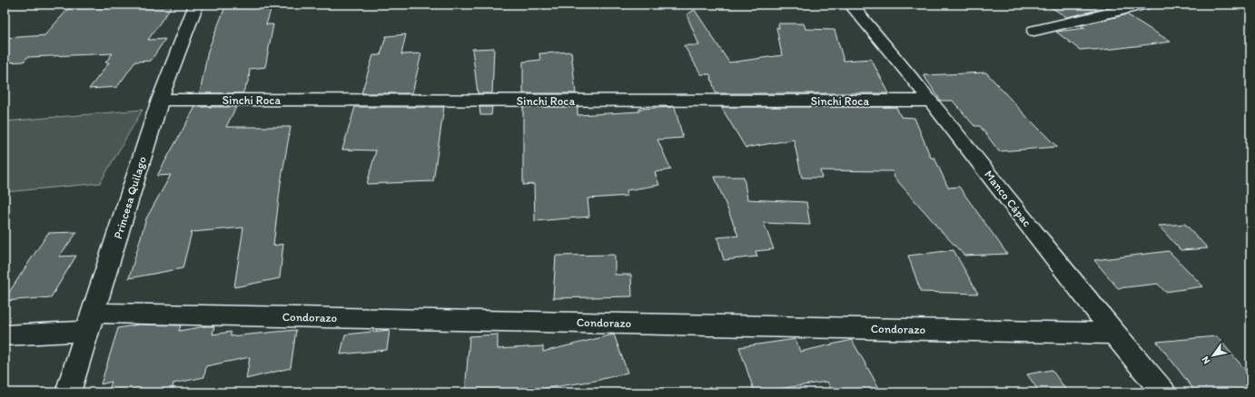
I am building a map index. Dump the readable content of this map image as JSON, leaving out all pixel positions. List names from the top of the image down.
{
  "streets": {
    "street": [
      "Sinchi Roca",
      "Princesa Quilago",
      "Manco Cápac",
      "Condorazo"
    ]
  },
  "crossings": [
    ["Sinchi Roca", "Princesa Quilago"],
    ["Sinchi Roca", "Manco Cápac"],
    ["Princesa Quilago", "Condorazo"],
    ["Manco Cápac", "Condorazo"]
  ],
  "north": "bottom left"
}
